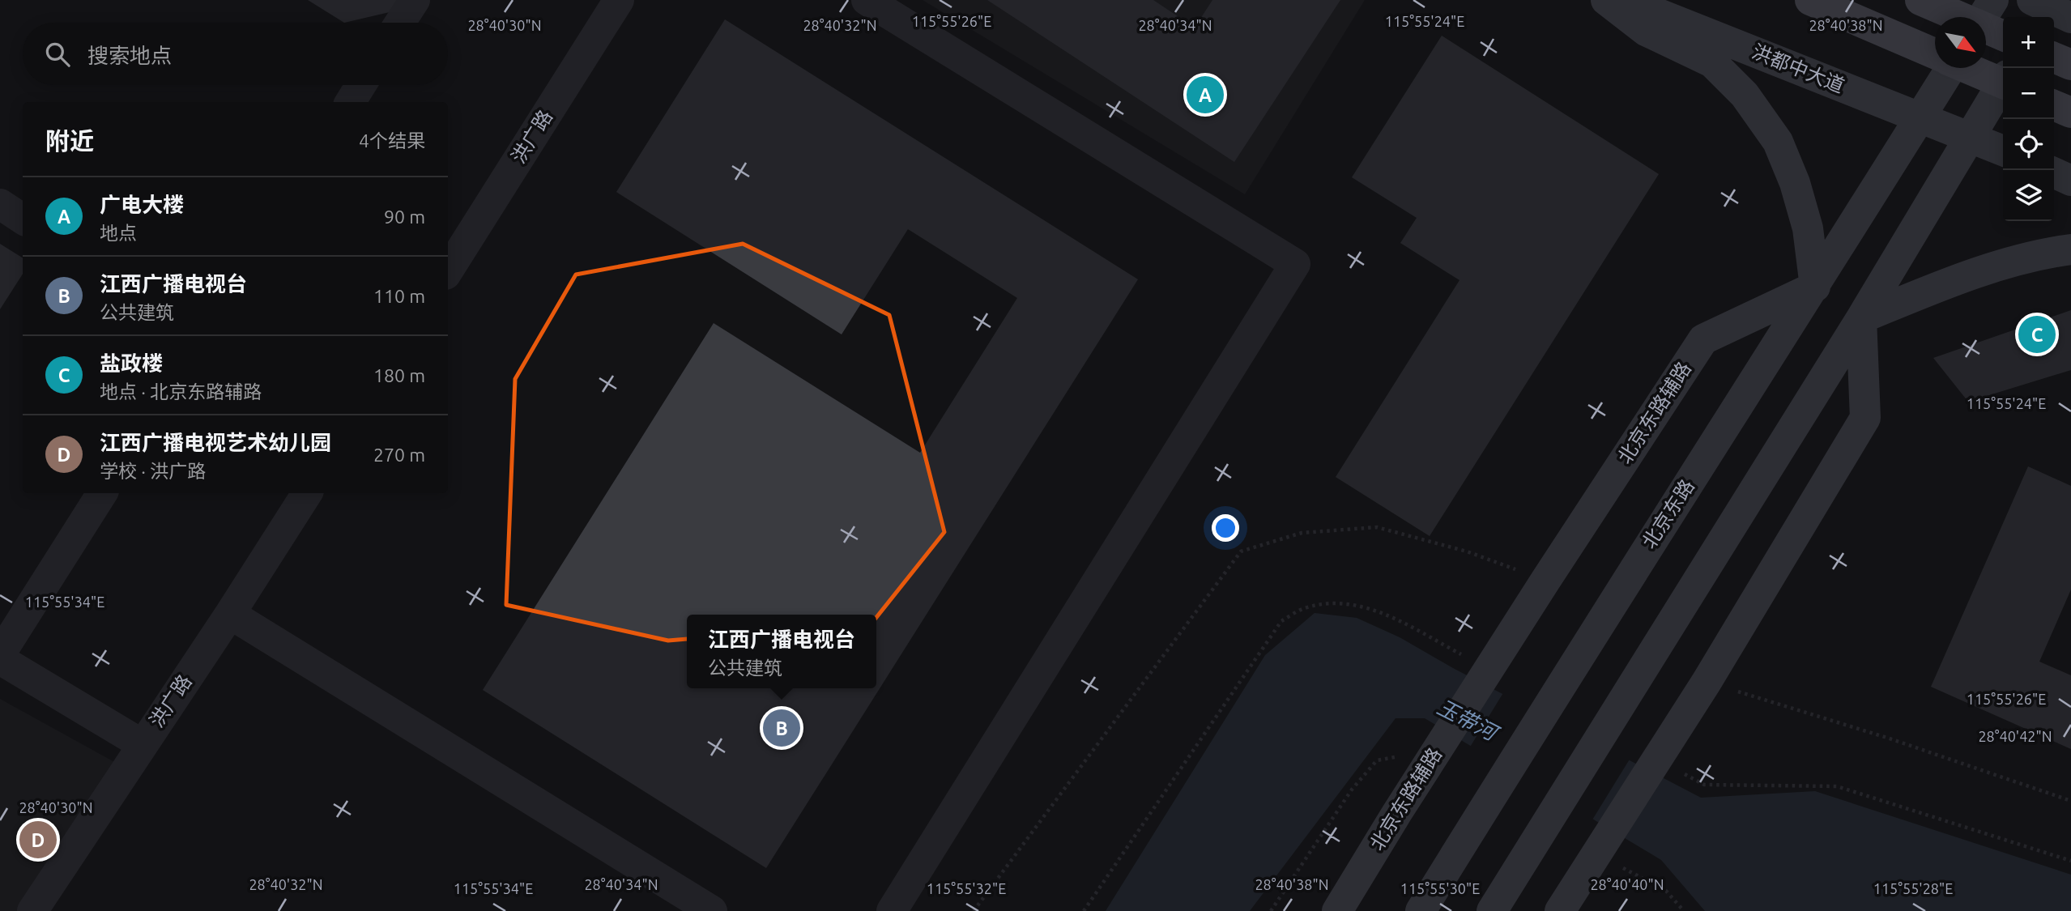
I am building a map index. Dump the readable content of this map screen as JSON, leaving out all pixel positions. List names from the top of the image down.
{
  "streets": {
    "main road": ["洪都中大道", "北京东路辅路", "北京东路"],
    "street": ["洪广路"]
  },
  "crossings": [
    ["洪都中大道", "北京东路"],
    ["北京东路辅路", "北京东路"]
  ],
  "water": ["玉带河"],
  "north": "bottom right",
  "page": {
    "map_buttons": ["+", "−"],
    "search": "搜索地点",
    "pins": [
      "A",
      "C",
      "B",
      "D"
    ],
    "heading": ["附近", "4个结果"],
    "list": [
      {
        "mark": "A",
        "name": "广电大楼",
        "note": "地点",
        "value": "90 m"
      },
      {
        "mark": "B",
        "name": "江西广播电视台",
        "note": "公共建筑",
        "value": "110 m"
      },
      {
        "mark": "C",
        "name": "盐政楼",
        "note": "地点 · 北京东路辅路",
        "value": "180 m"
      },
      {
        "mark": "D",
        "name": "江西广播电视艺术幼儿园",
        "note": "学校 · 洪广路",
        "value": "270 m"
      }
    ],
    "popup": ["江西广播电视台", "公共建筑"]
  },
  "coordinates": [
    "115°55'26\"E",
    "115°55'24\"E",
    "28°40'30\"N",
    "28°40'32\"N",
    "28°40'34\"N",
    "28°40'38\"N",
    "115°55'34\"E",
    "28°40'42\"N",
    "28°40'40\"N",
    "115°55'32\"E",
    "115°55'30\"E",
    "115°55'28\"E"
  ]
}
